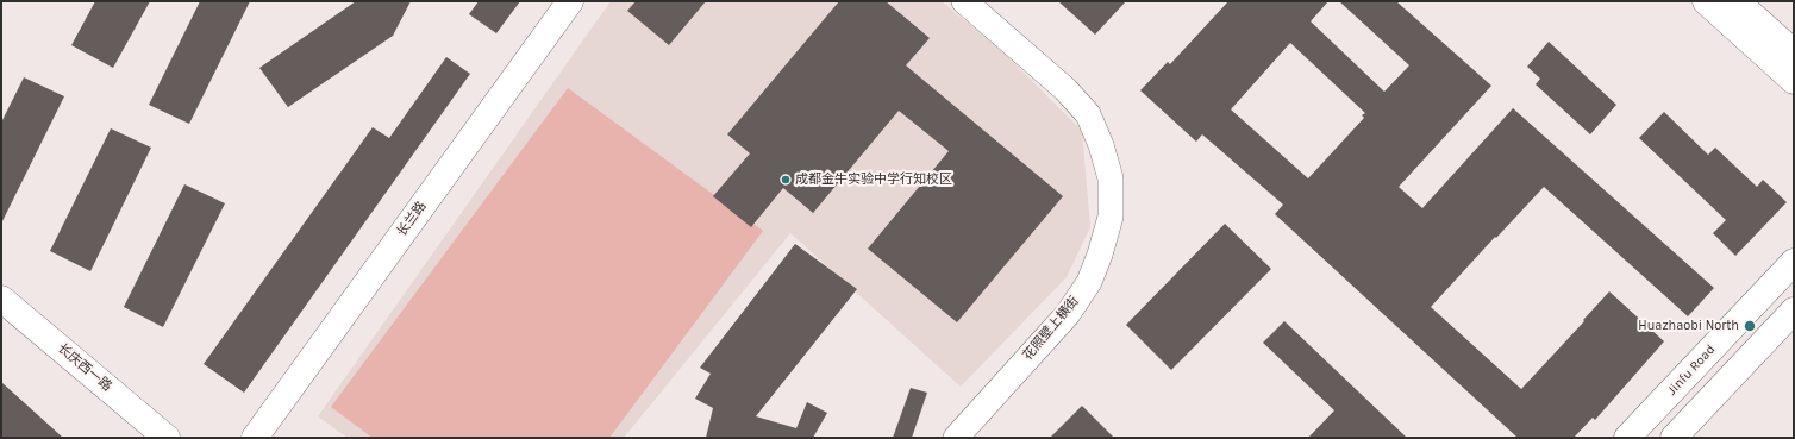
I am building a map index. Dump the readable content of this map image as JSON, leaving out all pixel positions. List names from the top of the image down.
{
  "streets": {
    "street": [
      "长兰路",
      "花照壁上横街",
      "长庆西一路",
      "Jinfu Road"
    ]
  },
  "places": ["成都金牛实验中学行知校区", "Huazhaobi North"]
}
